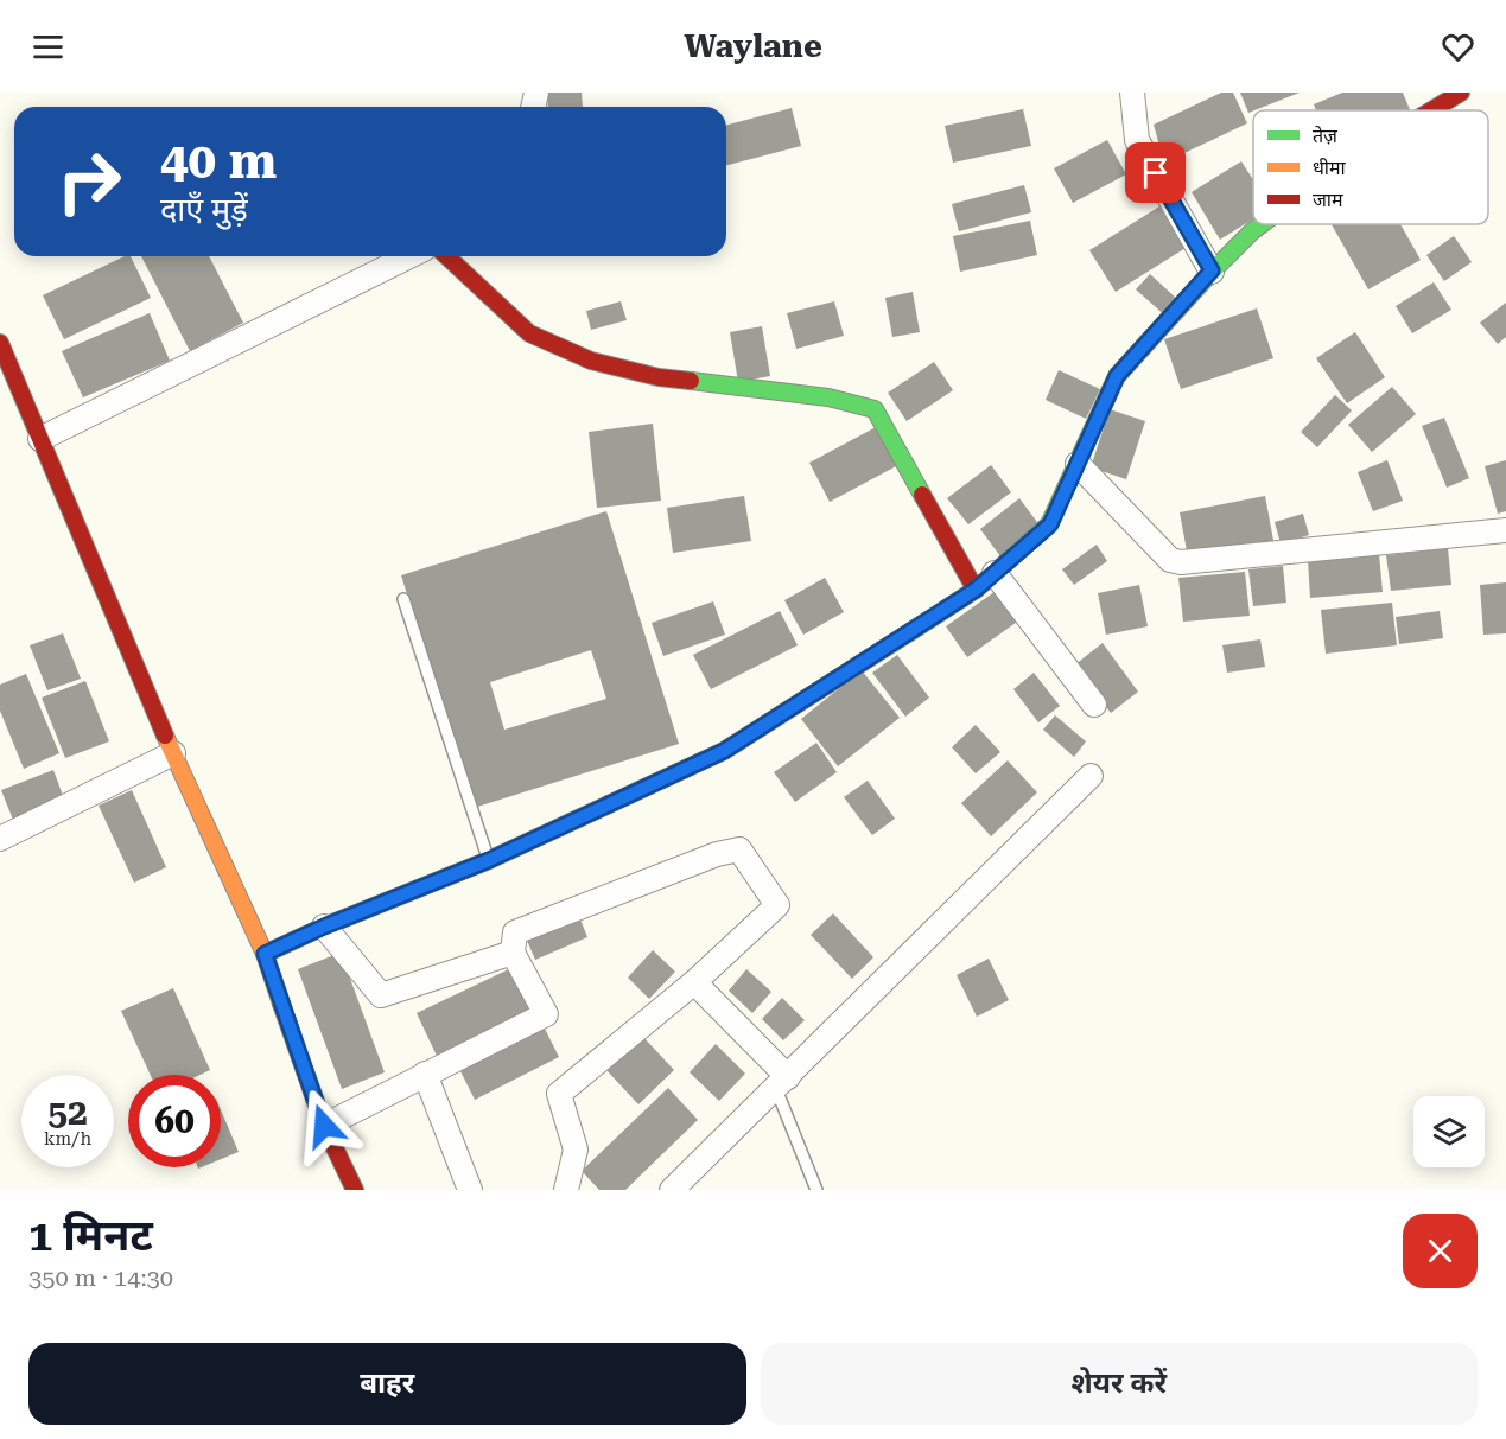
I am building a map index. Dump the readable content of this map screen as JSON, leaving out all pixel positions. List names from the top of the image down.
{
  "legend": ["तेज़", "धीमा", "जाम"],
  "page": {
    "header": "Waylane",
    "turn": ["40 m", "दाएँ मुड़ें"],
    "speed": "52 km/h",
    "limit": "60",
    "heading": ["1 मिनट", "350 m · 14:30"],
    "buttons": ["बाहर", "शेयर करें"]
  }
}
